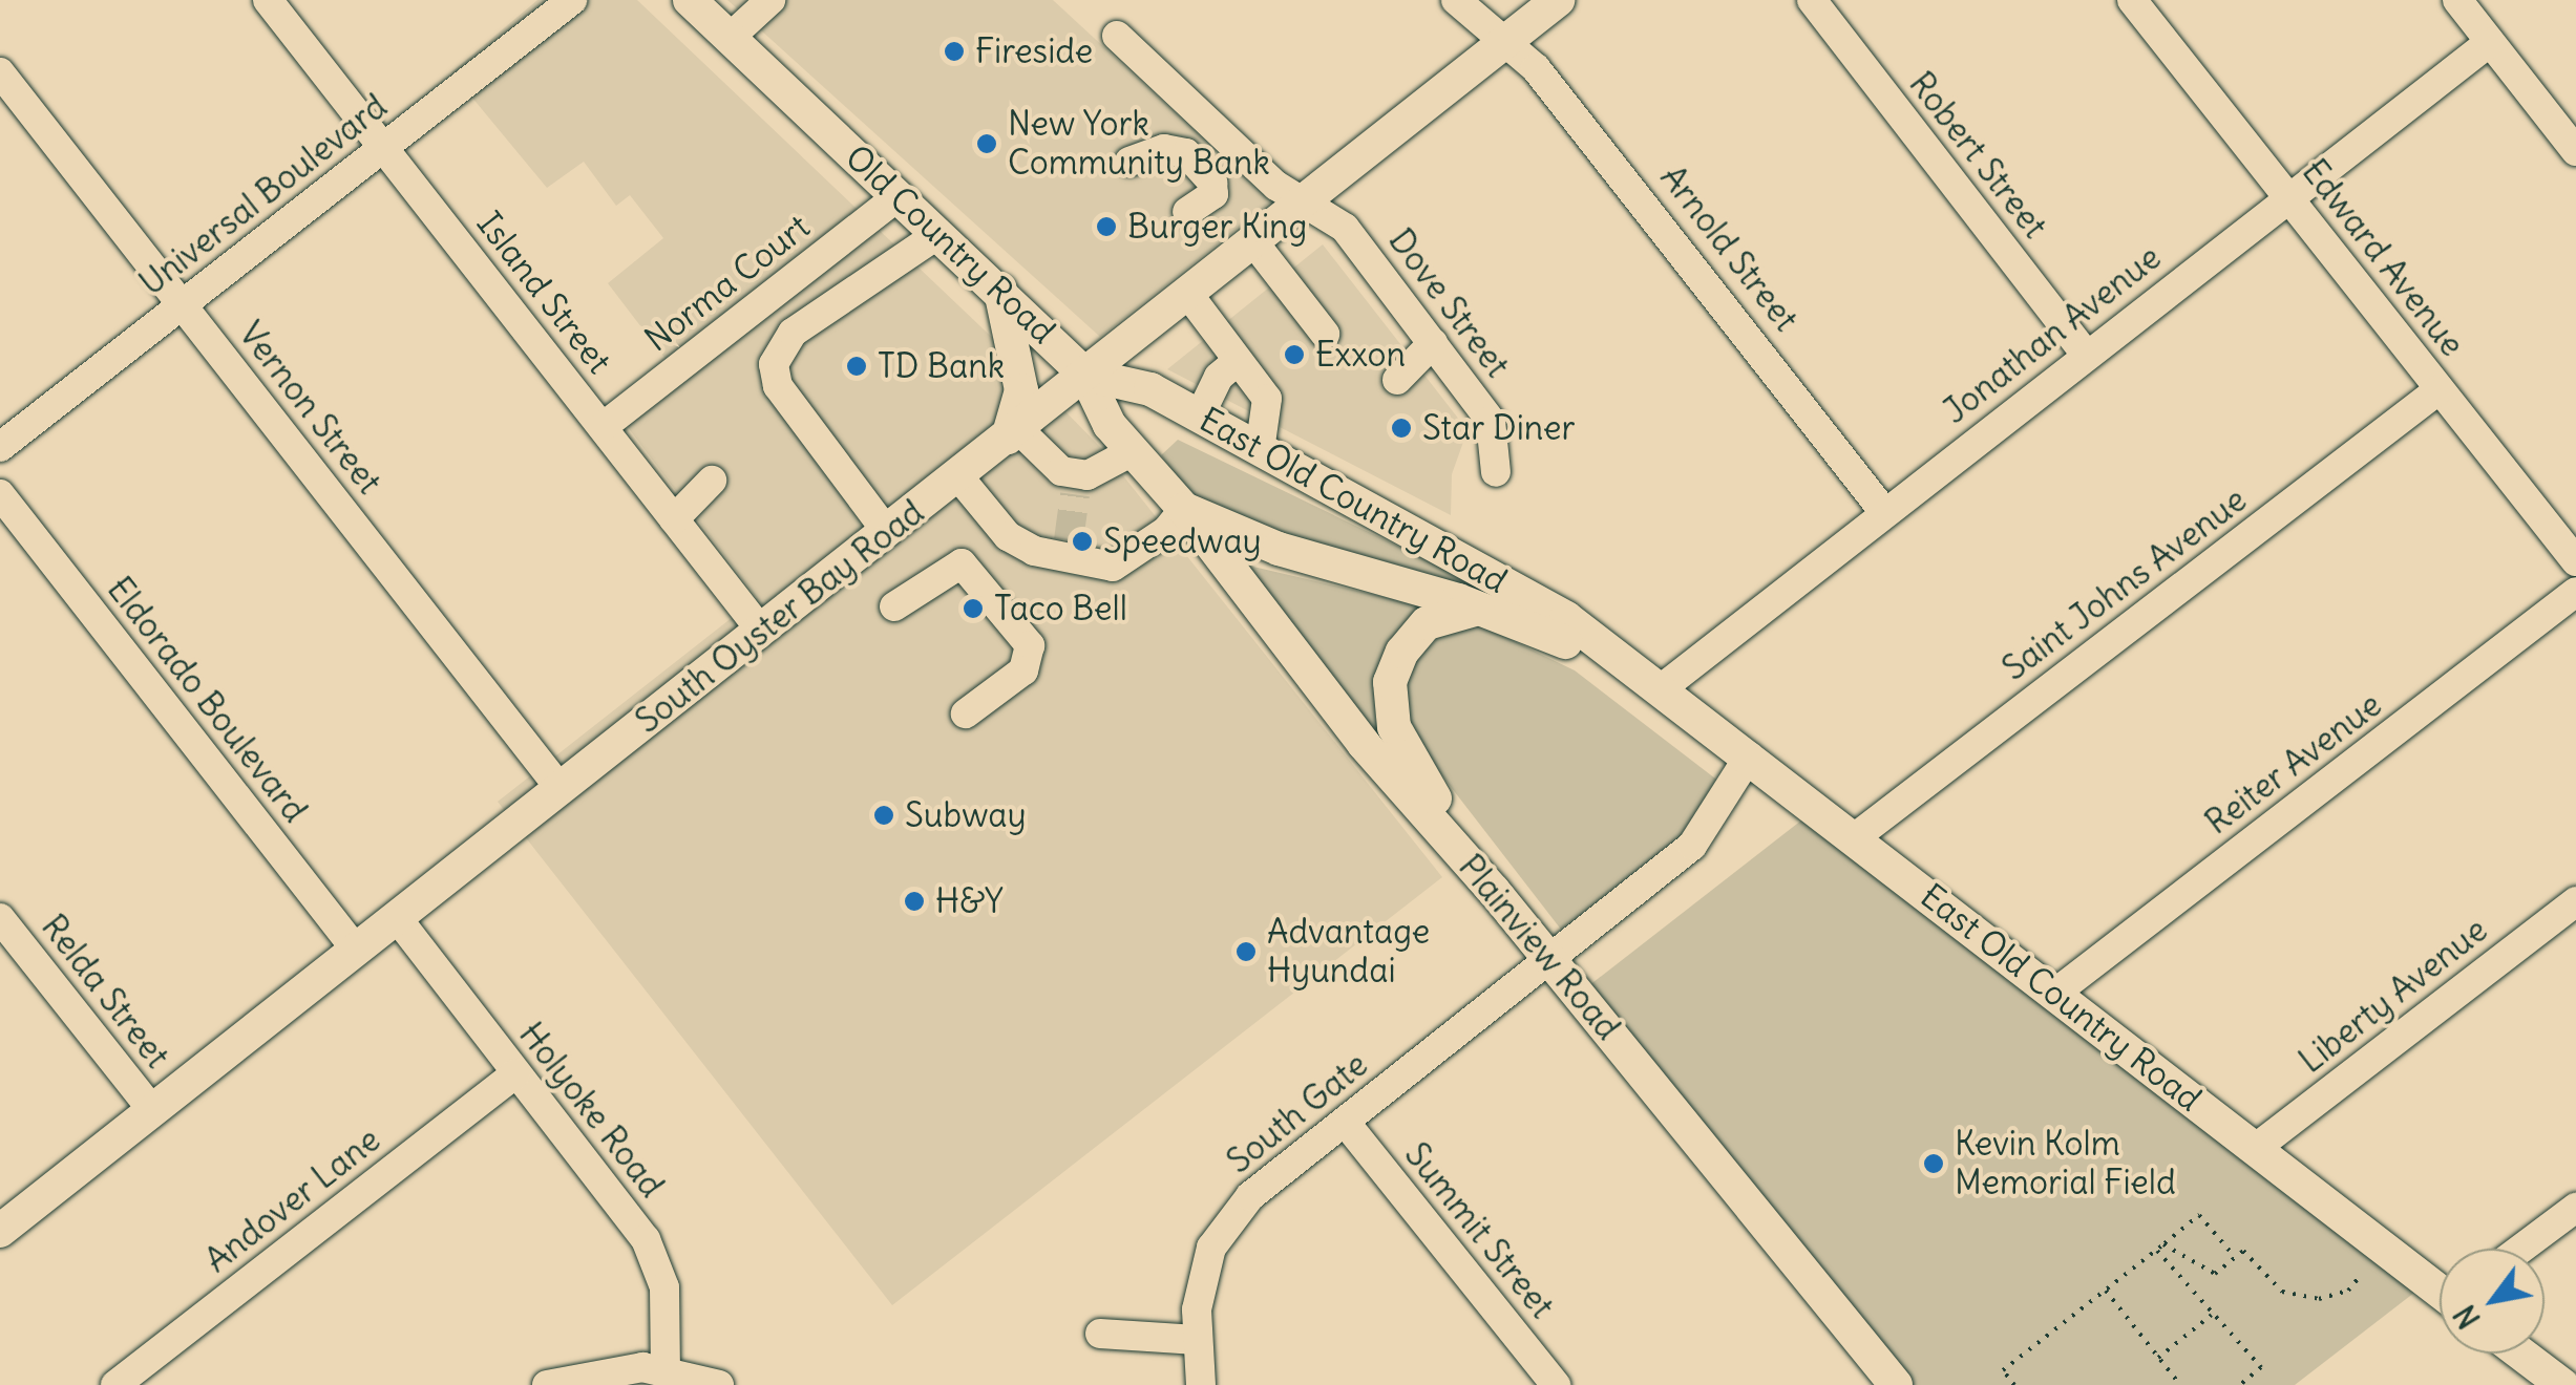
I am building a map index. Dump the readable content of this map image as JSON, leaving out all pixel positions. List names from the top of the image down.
{
  "streets": {
    "main road": [
      "Old Country Road",
      "East Old Country Road",
      "South Oyster Bay Road",
      "Plainview Road"
    ],
    "street": [
      "Robert Street",
      "Universal Boulevard",
      "Arnold Street",
      "Edward Avenue",
      "Norma Court",
      "Island Street",
      "Dove Street",
      "Jonathan Avenue",
      "Vernon Street",
      "Saint Johns Avenue",
      "Eldorado Boulevard",
      "Reiter Avenue",
      "Relda Street",
      "Liberty Avenue",
      "Holyoke Road",
      "South Gate",
      "Andover Lane",
      "Summit Street"
    ]
  },
  "crossings": [
    ["Robert Street", "Jonathan Avenue"],
    ["Universal Boulevard", "Island Street"],
    ["Universal Boulevard", "Vernon Street"],
    ["Old Country Road", "Norma Court"],
    ["Old Country Road", "East Old Country Road"],
    ["Old Country Road", "South Oyster Bay Road"],
    ["Old Country Road", "Plainview Road"],
    ["Arnold Street", "Jonathan Avenue"],
    ["Arnold Street", "South Oyster Bay Road"],
    ["Edward Avenue", "Jonathan Avenue"],
    ["Edward Avenue", "Saint Johns Avenue"],
    ["Norma Court", "Island Street"],
    ["Island Street", "South Oyster Bay Road"],
    ["Dove Street", "South Oyster Bay Road"],
    ["Jonathan Avenue", "East Old Country Road"],
    ["Vernon Street", "South Oyster Bay Road"],
    ["East Old Country Road", "Saint Johns Avenue"],
    ["East Old Country Road", "South Oyster Bay Road"],
    ["East Old Country Road", "Reiter Avenue"],
    ["East Old Country Road", "Plainview Road"],
    ["East Old Country Road", "Liberty Avenue"],
    ["East Old Country Road", "South Gate"],
    ["South Oyster Bay Road", "Eldorado Boulevard"],
    ["South Oyster Bay Road", "Relda Street"],
    ["South Oyster Bay Road", "Holyoke Road"],
    ["Plainview Road", "South Gate"],
    ["Holyoke Road", "Andover Lane"],
    ["South Gate", "Summit Street"]
  ],
  "places": [
    "Fireside",
    "New York Community Bank",
    "Burger King",
    "Exxon",
    "TD Bank",
    "Star Diner",
    "Speedway",
    "Taco Bell",
    "Subway",
    "H&Y",
    "Advantage Hyundai",
    "Kevin Kolm Memorial Field"
  ],
  "north": "bottom left"
}
